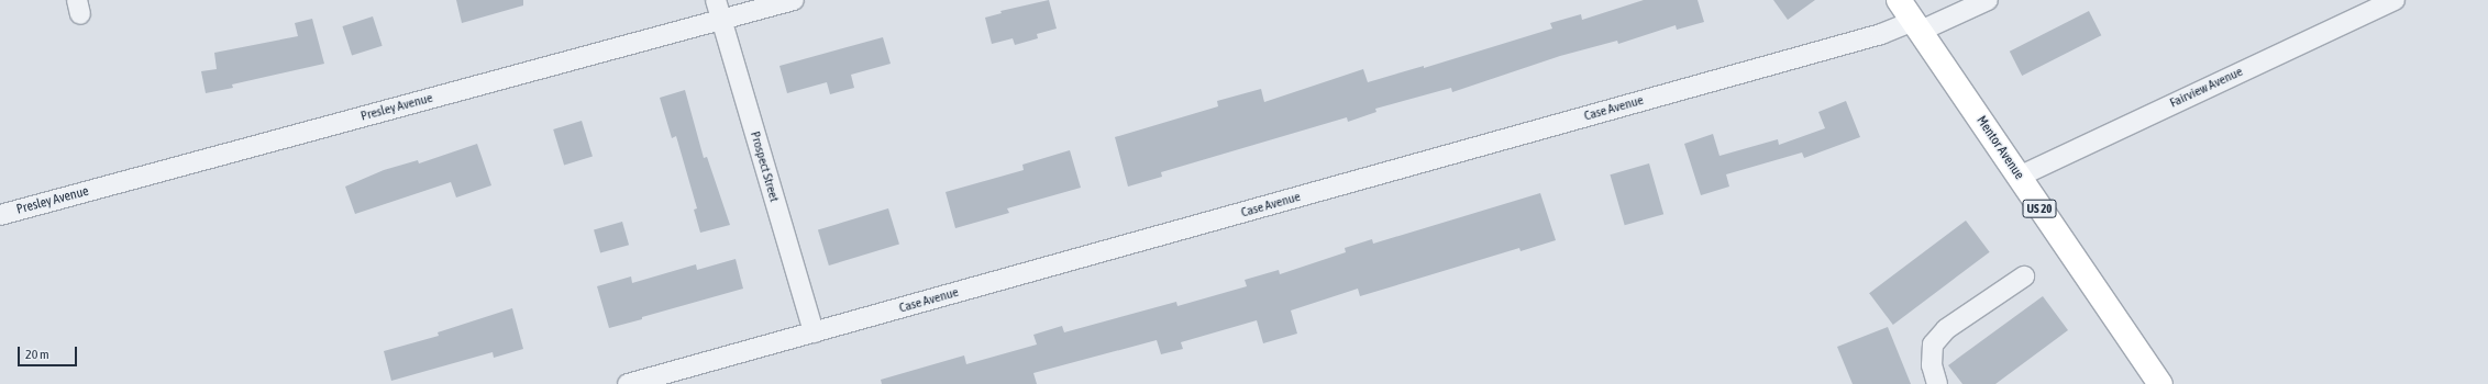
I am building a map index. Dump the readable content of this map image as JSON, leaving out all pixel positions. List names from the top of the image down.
{
  "streets": {
    "main road": ["Mentor Avenue", "US 20"],
    "street": [
      "Fairview Avenue",
      "Presley Avenue",
      "Case Avenue",
      "Prospect Street"
    ]
  },
  "crossings": [
    ["Fairview Avenue", "Mentor Avenue"],
    ["Presley Avenue", "Prospect Street"],
    ["Case Avenue", "Mentor Avenue"],
    ["Case Avenue", "Prospect Street"]
  ],
  "scale_bar": "20 m"
}
